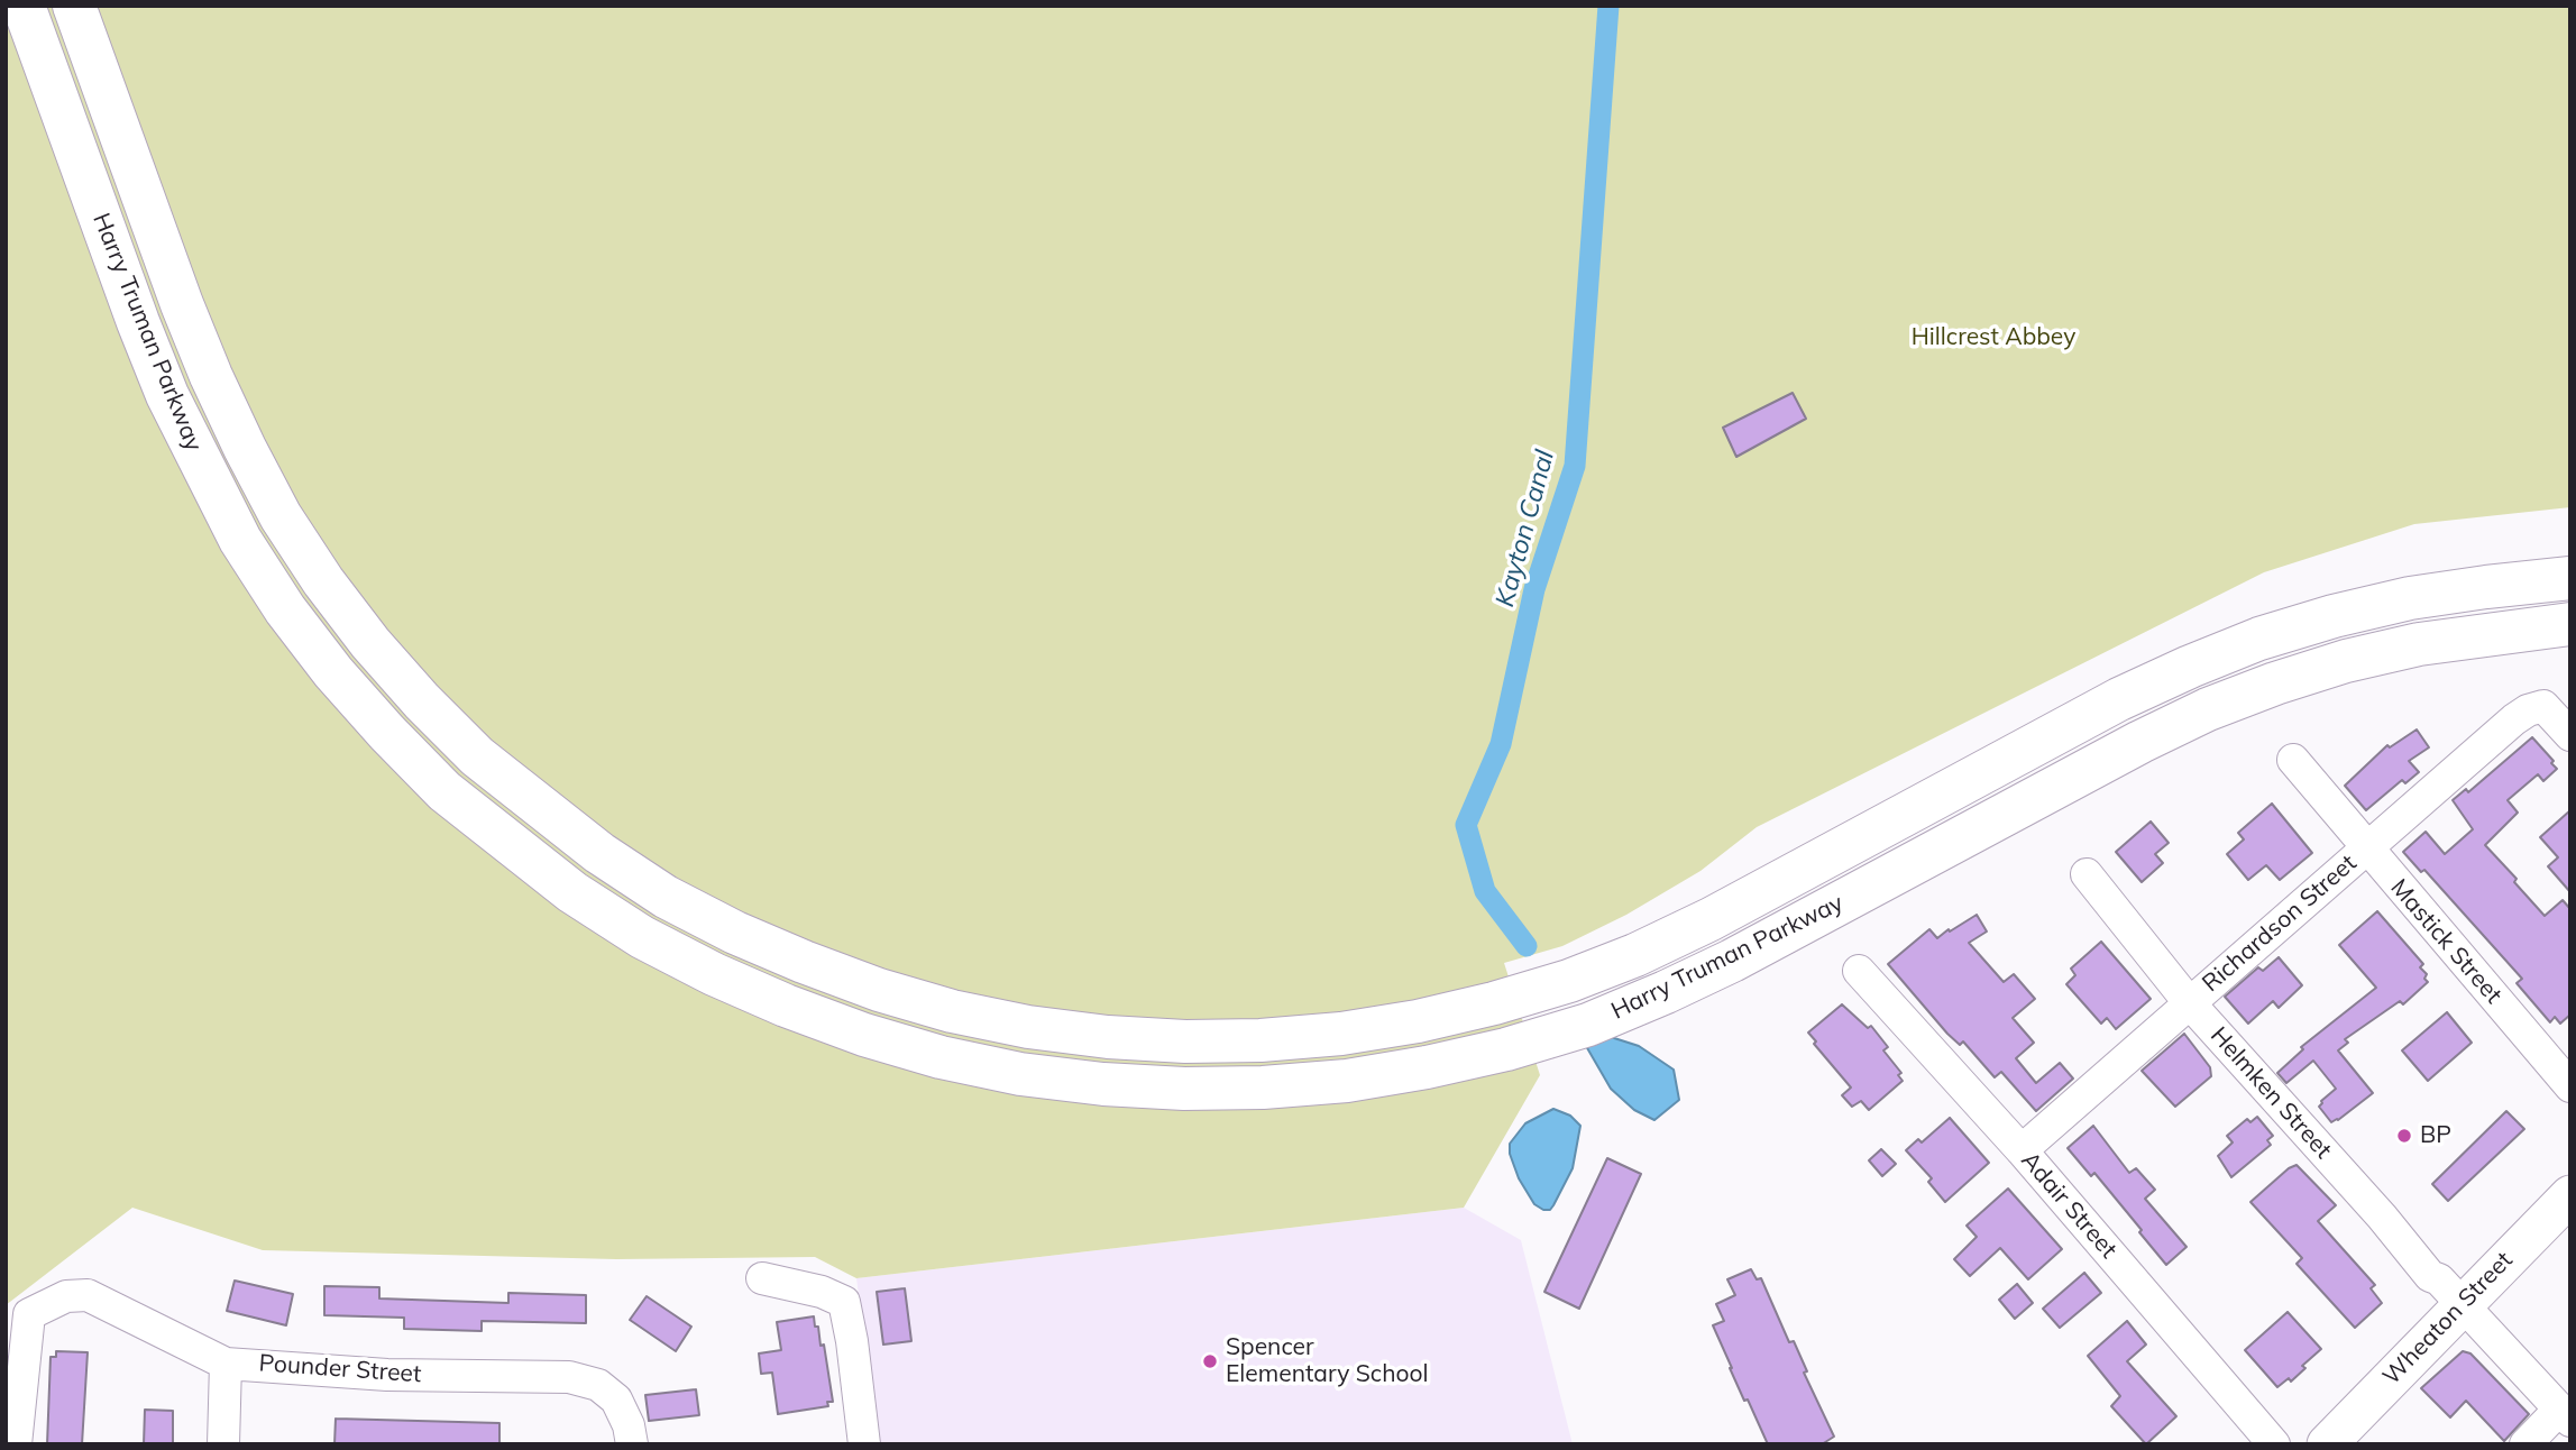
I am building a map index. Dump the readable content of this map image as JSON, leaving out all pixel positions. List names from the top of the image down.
{
  "streets": {
    "highway": ["Harry Truman Parkway"],
    "main road": ["Wheaton Street"],
    "street": [
      "Richardson Street",
      "Mastick Street",
      "Helmken Street",
      "Adair Street",
      "Pounder Street"
    ]
  },
  "crossings": [
    ["Richardson Street", "Mastick Street"],
    ["Richardson Street", "Helmken Street"],
    ["Richardson Street", "Adair Street"],
    ["Helmken Street", "Wheaton Street"]
  ],
  "water": ["Kayton Canal"],
  "parks": ["Hillcrest Abbey"],
  "places": ["BP", "Spencer Elementary School"]
}
